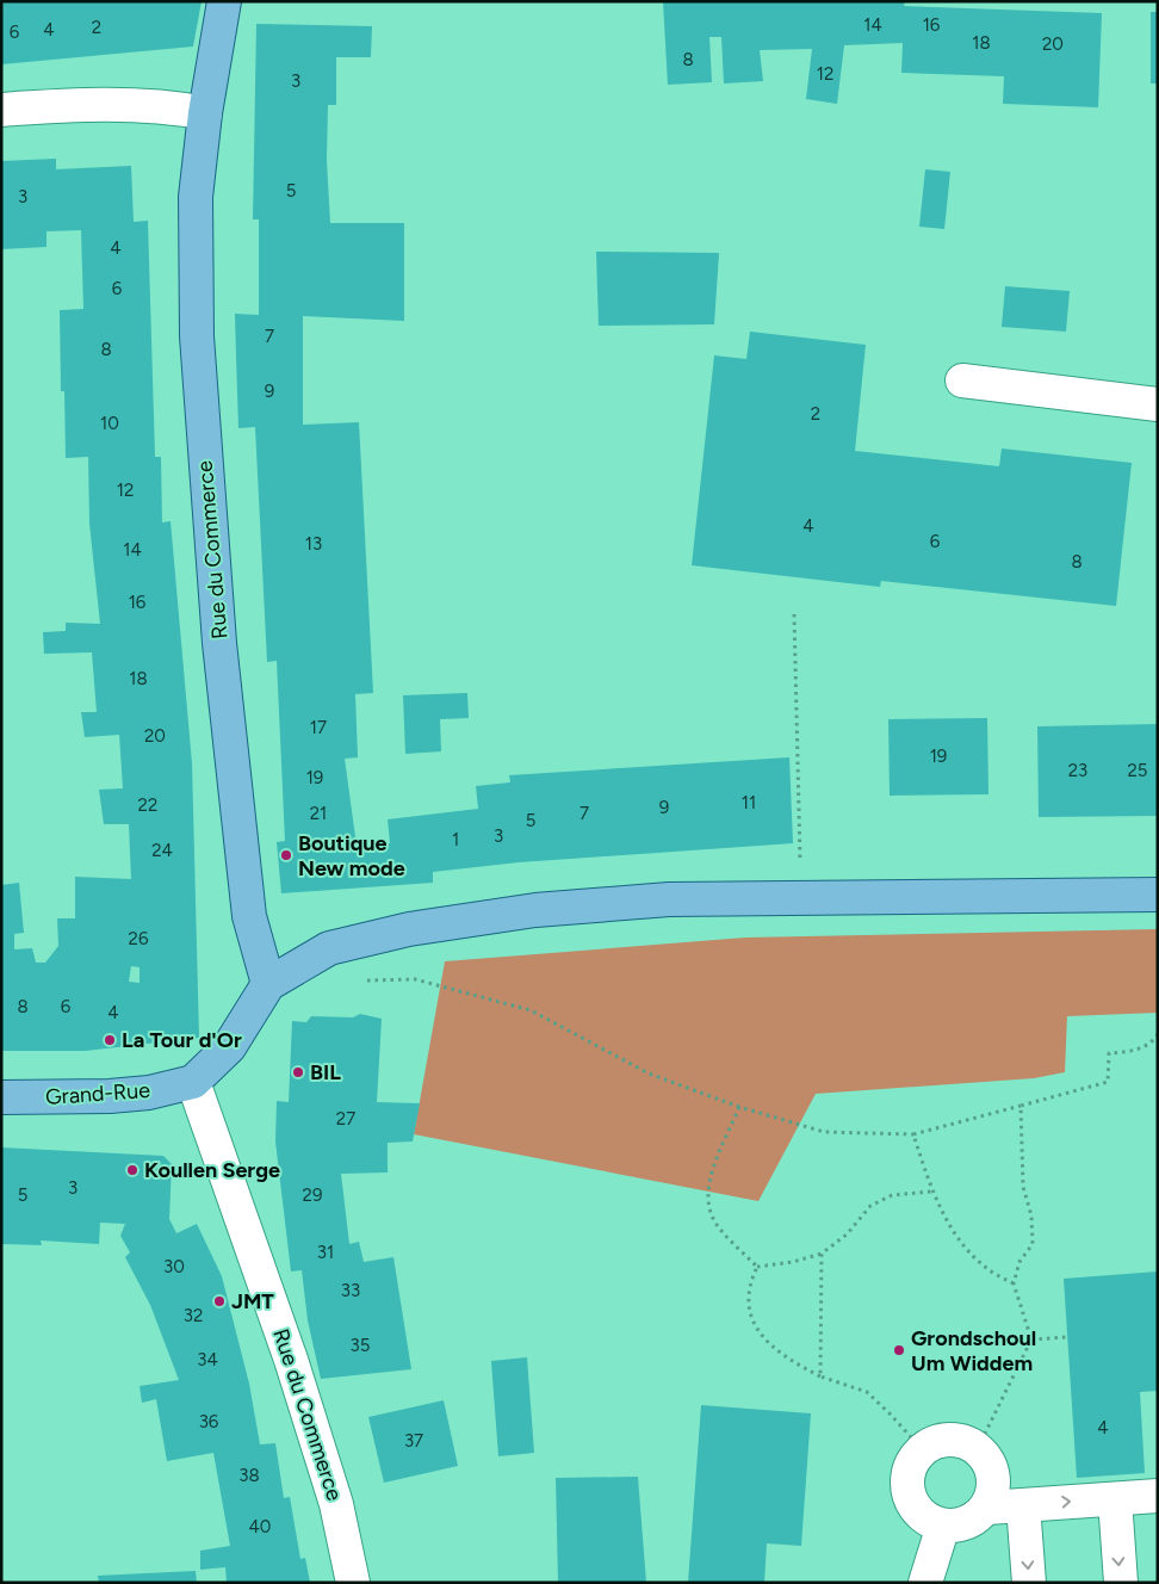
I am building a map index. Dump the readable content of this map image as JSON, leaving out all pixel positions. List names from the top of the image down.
{
  "streets": {
    "main road": ["Rue du Commerce", "Grand-Rue"]
  },
  "crossings": [
    ["Rue du Commerce", "Grand-Rue"]
  ],
  "places": [
    "Boutique New mode",
    "La Tour d'Or",
    "BIL",
    "Koullen Serge",
    "JMT",
    "Grondschoul Um Widdem"
  ],
  "house_numbers": [
    "14",
    "16",
    "2",
    "4",
    "6",
    "18",
    "20",
    "8",
    "12",
    "3",
    "5",
    "3",
    "4",
    "6",
    "7",
    "8",
    "9",
    "2",
    "10",
    "12",
    "4",
    "6",
    "13",
    "14",
    "8",
    "16",
    "18",
    "17",
    "20",
    "19",
    "23",
    "25",
    "19",
    "11",
    "22",
    "9",
    "21",
    "7",
    "5",
    "3",
    "1",
    "24",
    "26",
    "8",
    "6",
    "4",
    "27",
    "3",
    "5",
    "29",
    "31",
    "30",
    "33",
    "32",
    "35",
    "34",
    "36",
    "4",
    "37",
    "38",
    "40"
  ]
}
